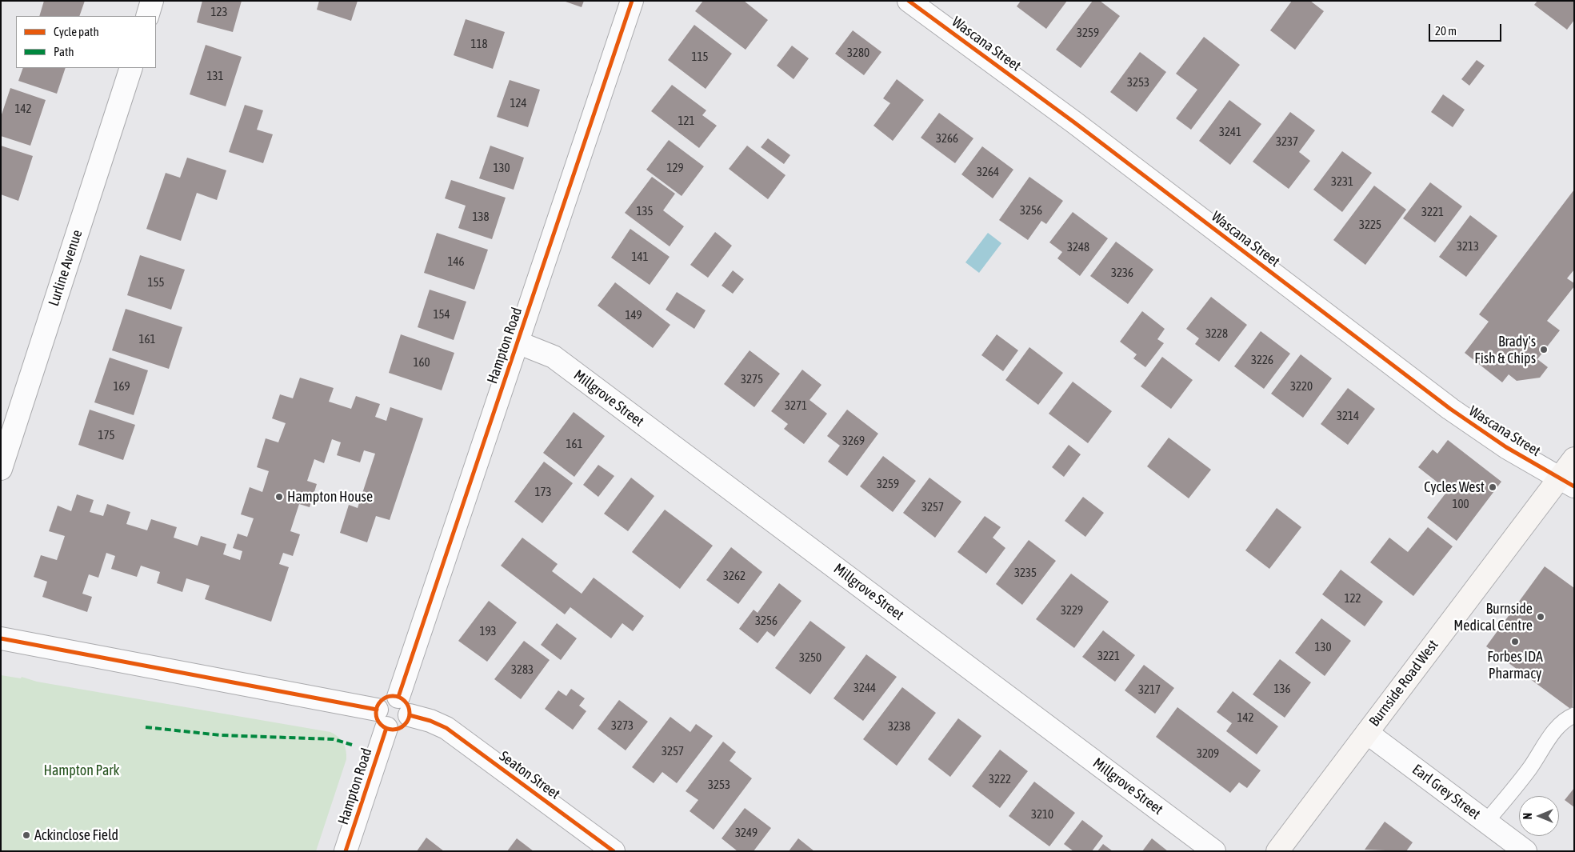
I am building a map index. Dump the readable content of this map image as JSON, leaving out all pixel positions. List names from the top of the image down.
{
  "streets": {
    "main road": ["Burnside Road West"],
    "street": [
      "Wascana Street",
      "Lurline Avenue",
      "Hampton Road",
      "Millgrove Street",
      "Seaton Street",
      "Earl Grey Street"
    ]
  },
  "crossings": [
    ["Wascana Street", "Burnside Road West"],
    ["Hampton Road", "Millgrove Street"],
    ["Hampton Road", "Seaton Street"],
    ["Burnside Road West", "Earl Grey Street"]
  ],
  "parks": ["Hampton Park"],
  "places": [
    "Brady's Fish & Chips",
    "Cycles West",
    "Hampton House",
    "Burnside Medical Centre",
    "Forbes IDA Pharmacy",
    "Ackinclose Field"
  ],
  "house_numbers": [
    "123",
    "3259",
    "118",
    "3280",
    "115",
    "131",
    "3253",
    "124",
    "142",
    "121",
    "3241",
    "3266",
    "3237",
    "130",
    "129",
    "3264",
    "3231",
    "3256",
    "135",
    "3221",
    "138",
    "3225",
    "3213",
    "3248",
    "141",
    "146",
    "3236",
    "155",
    "154",
    "149",
    "3228",
    "161",
    "3226",
    "160",
    "3275",
    "169",
    "3220",
    "3271",
    "3214",
    "175",
    "3269",
    "161",
    "3259",
    "173",
    "100",
    "3257",
    "3235",
    "3262",
    "122",
    "3229",
    "3256",
    "193",
    "130",
    "3221",
    "3250",
    "3283",
    "3244",
    "136",
    "3217",
    "142",
    "3273",
    "3238",
    "3257",
    "3209",
    "3222",
    "3253",
    "3210",
    "3249"
  ],
  "legend": ["Cycle path", "Path"],
  "scale_bar": "20 m",
  "north": "left"
}
